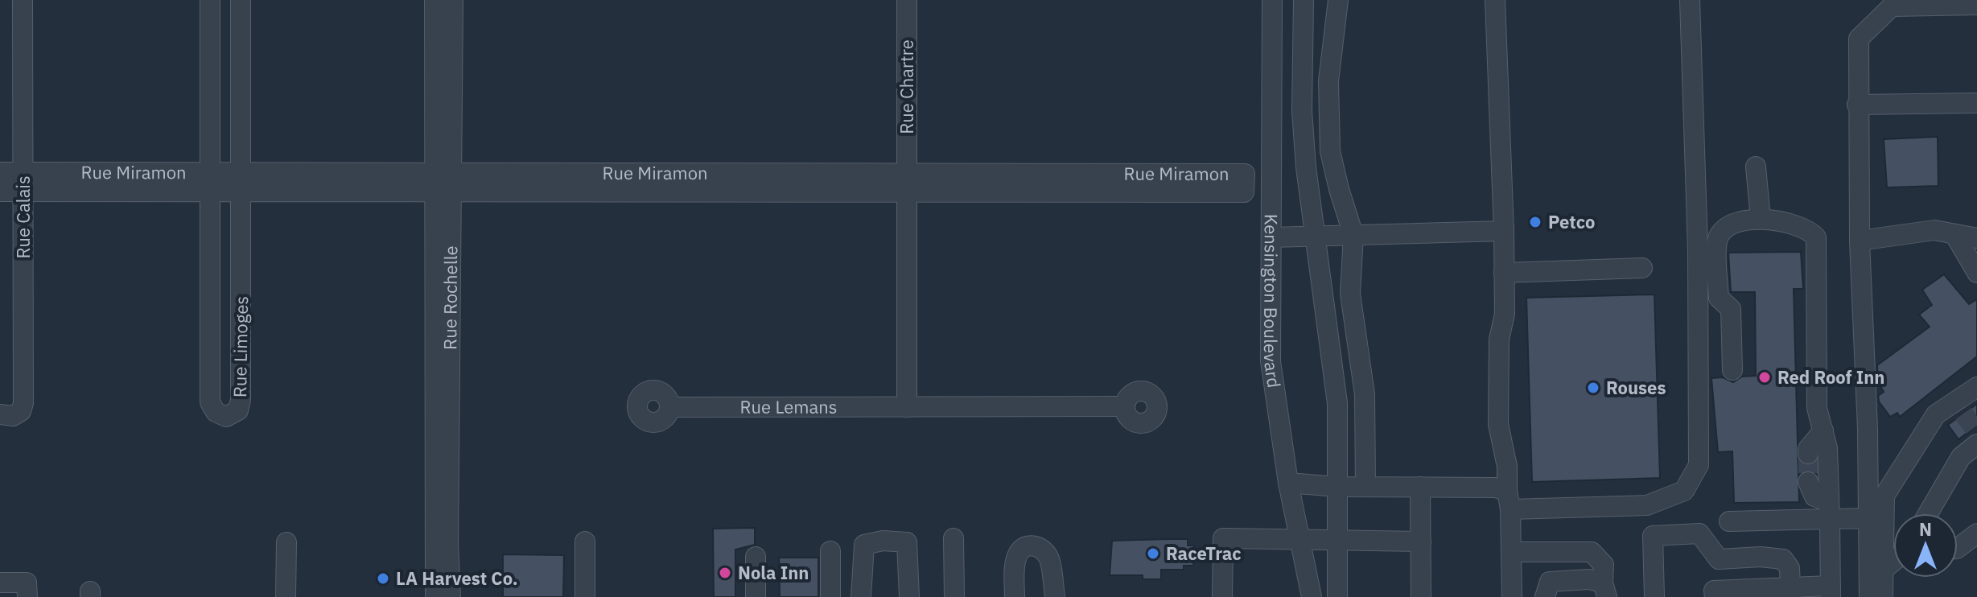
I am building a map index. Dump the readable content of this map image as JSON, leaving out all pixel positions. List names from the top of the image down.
{
  "streets": {
    "street": [
      "Rue Chartre",
      "Rue Miramon",
      "Rue Calais",
      "Rue Rochelle",
      "Kensington Boulevard",
      "Rue Limoges",
      "Rue Lemans"
    ]
  },
  "crossings": [
    ["Rue Chartre", "Rue Miramon"],
    ["Rue Miramon", "Rue Calais"],
    ["Rue Miramon", "Rue Rochelle"],
    ["Rue Miramon", "Rue Limoges"]
  ],
  "places": [
    "Petco",
    "Red Roof Inn",
    "Rouses",
    "RaceTrac",
    "Nola Inn",
    "LA Harvest Co."
  ],
  "north": "top"
}
